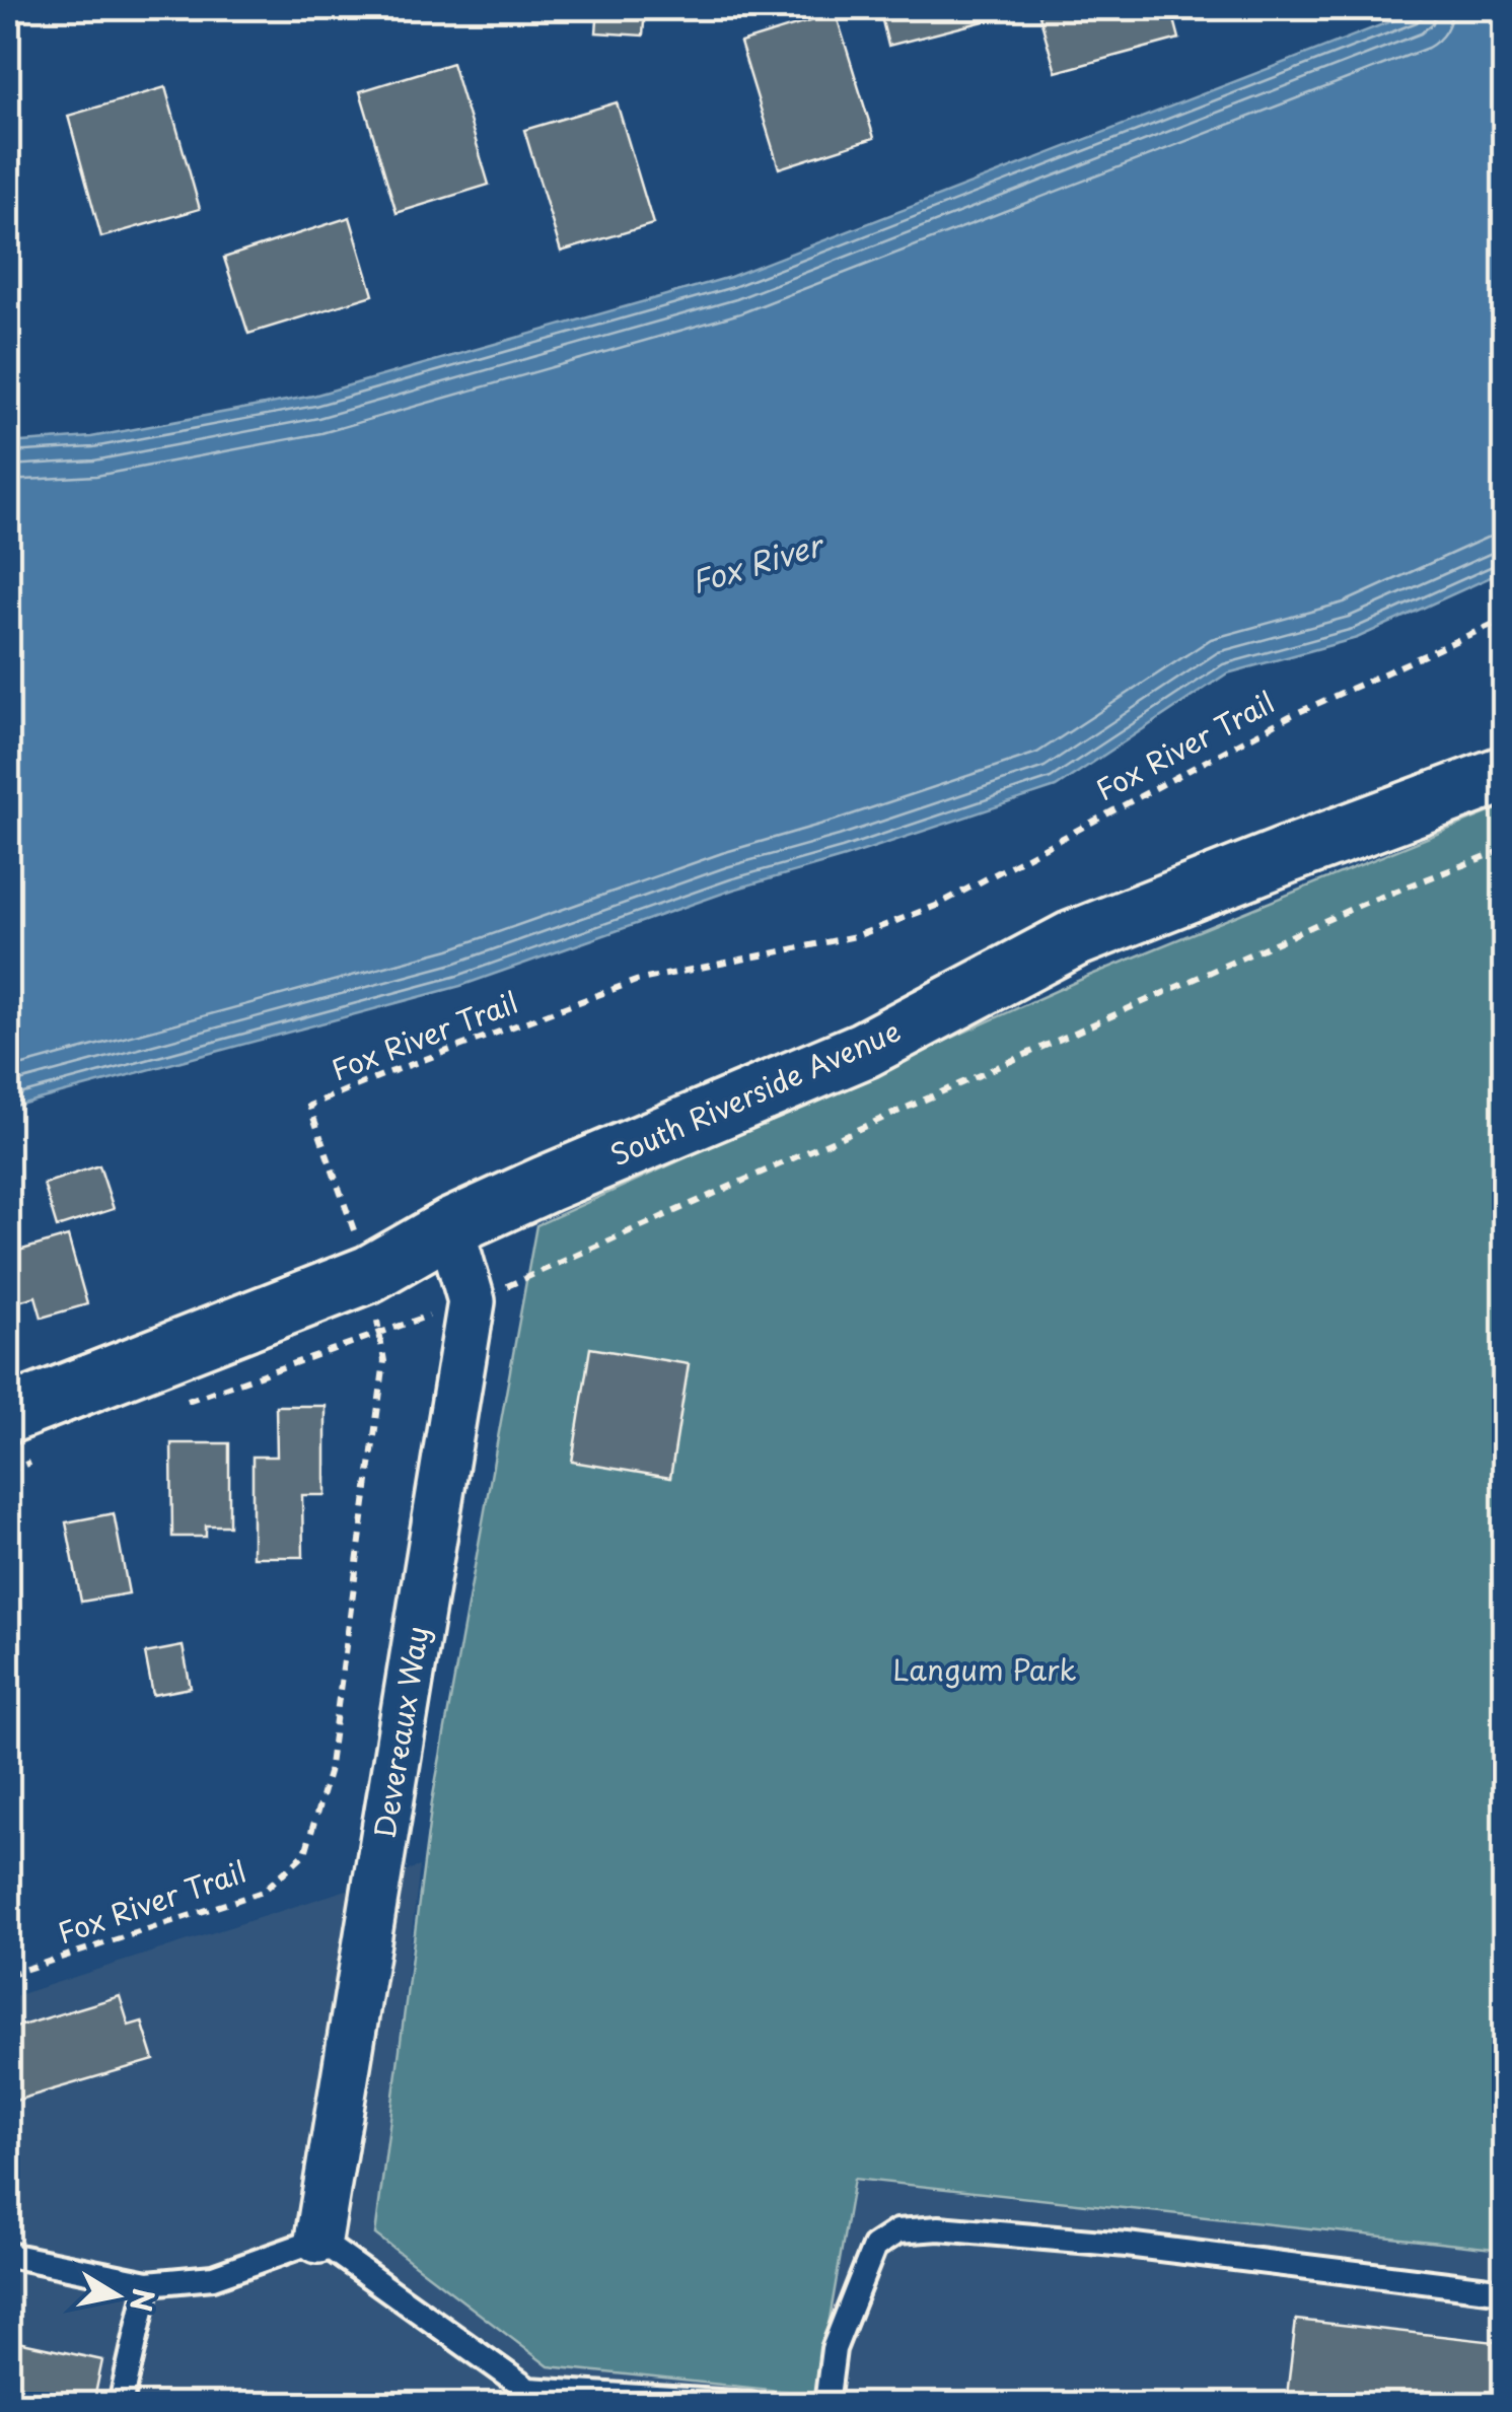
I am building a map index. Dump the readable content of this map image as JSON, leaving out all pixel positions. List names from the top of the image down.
{
  "streets": {
    "main road": ["South Riverside Avenue"],
    "street": ["Devereaux Way"],
    "path": ["Fox River Trail"]
  },
  "crossings": [
    ["Fox River Trail", "South Riverside Avenue"],
    ["South Riverside Avenue", "Devereaux Way"]
  ],
  "water": ["Fox River"],
  "parks": ["Langum Park"],
  "north": "right"
}
